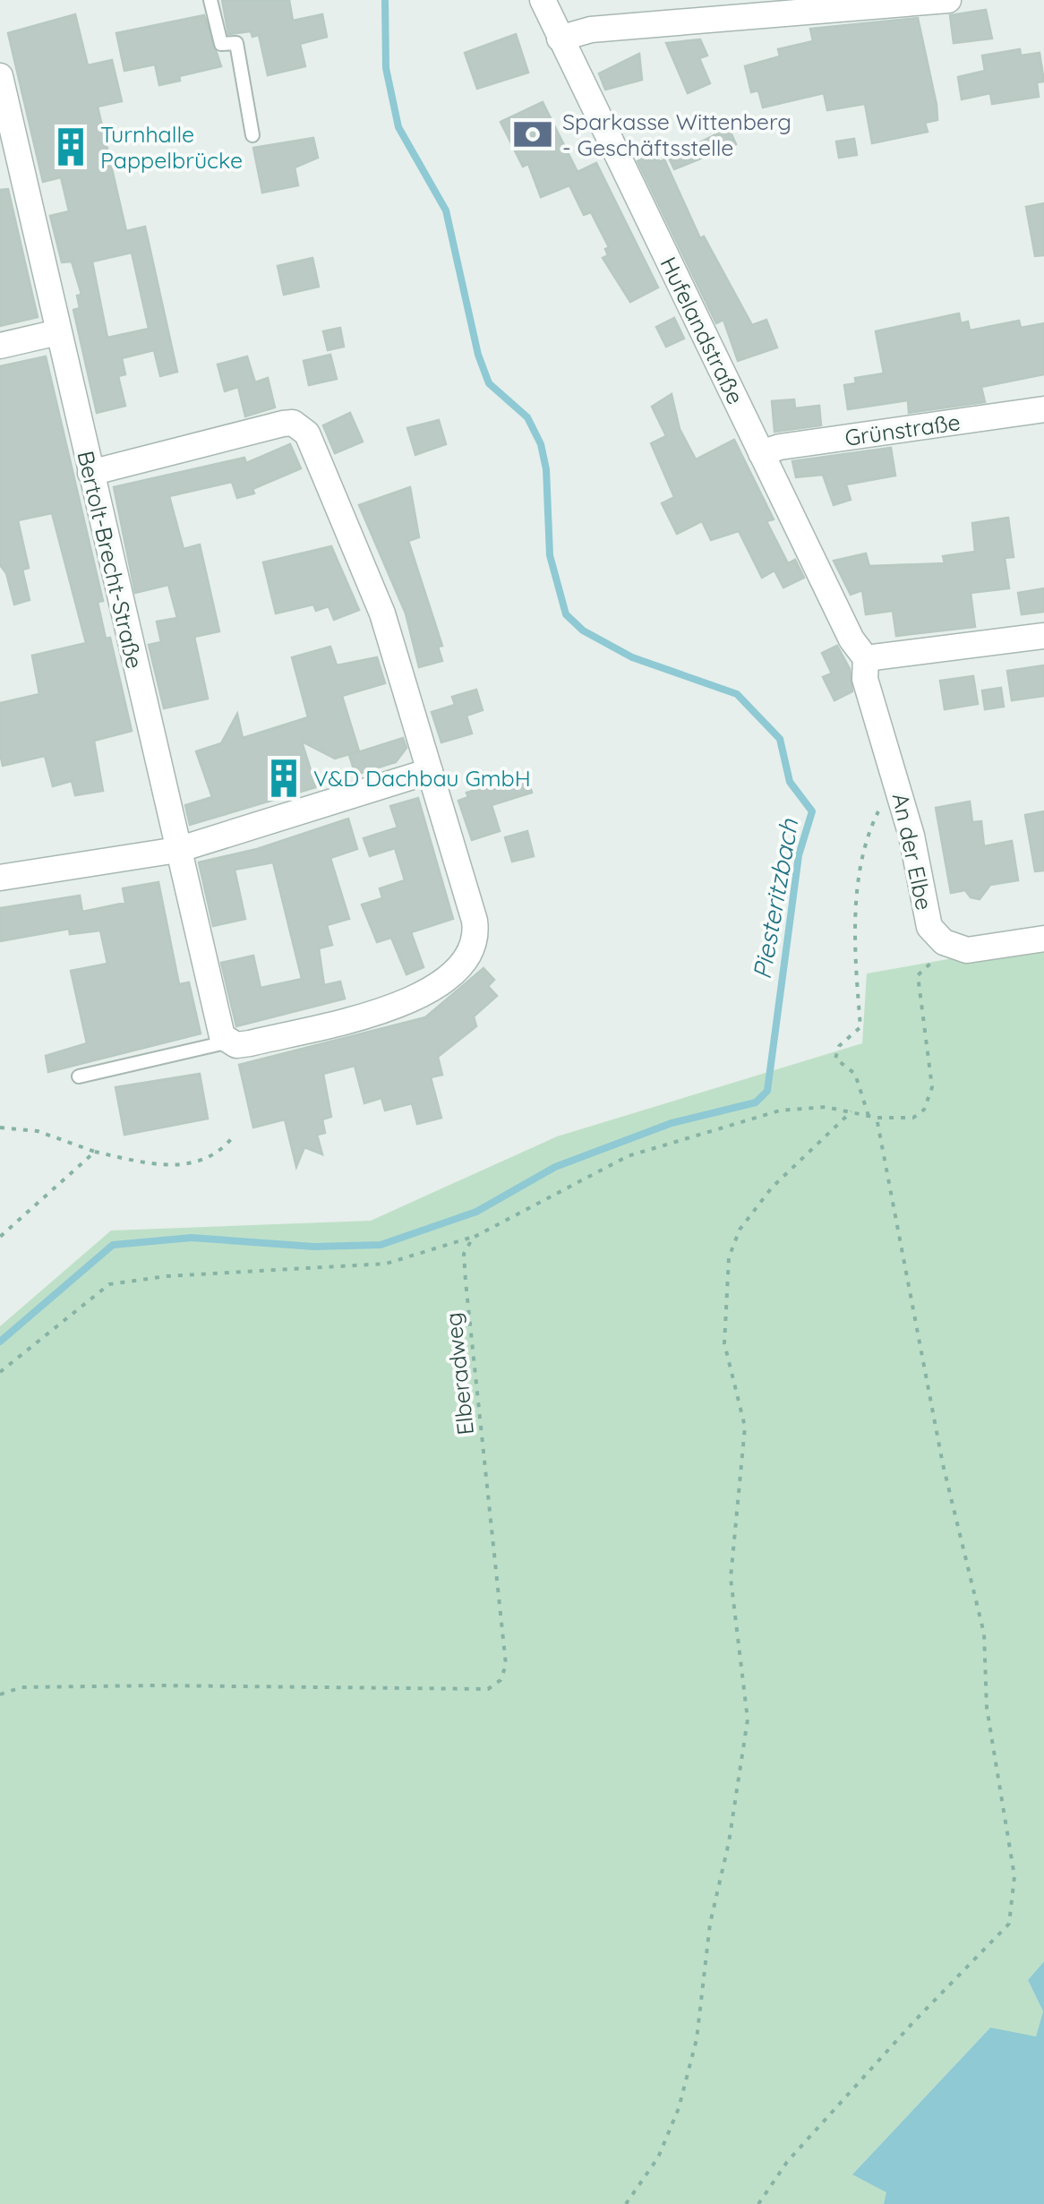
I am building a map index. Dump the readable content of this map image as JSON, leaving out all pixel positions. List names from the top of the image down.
{
  "streets": {
    "street": [
      "Hufelandstraße",
      "Grünstraße",
      "Bertolt-Brecht-Straße",
      "An der Elbe"
    ],
    "path": ["Elberadweg"]
  },
  "crossings": [
    ["Hufelandstraße", "Grünstraße"],
    ["Hufelandstraße", "An der Elbe"]
  ],
  "water": ["Piesteritzbach"],
  "places": {
    "bank": ["Sparkasse Wittenberg - Geschäftsstelle"],
    "building": ["Turnhalle Pappelbrücke", "V&D Dachbau GmbH"]
  }
}
